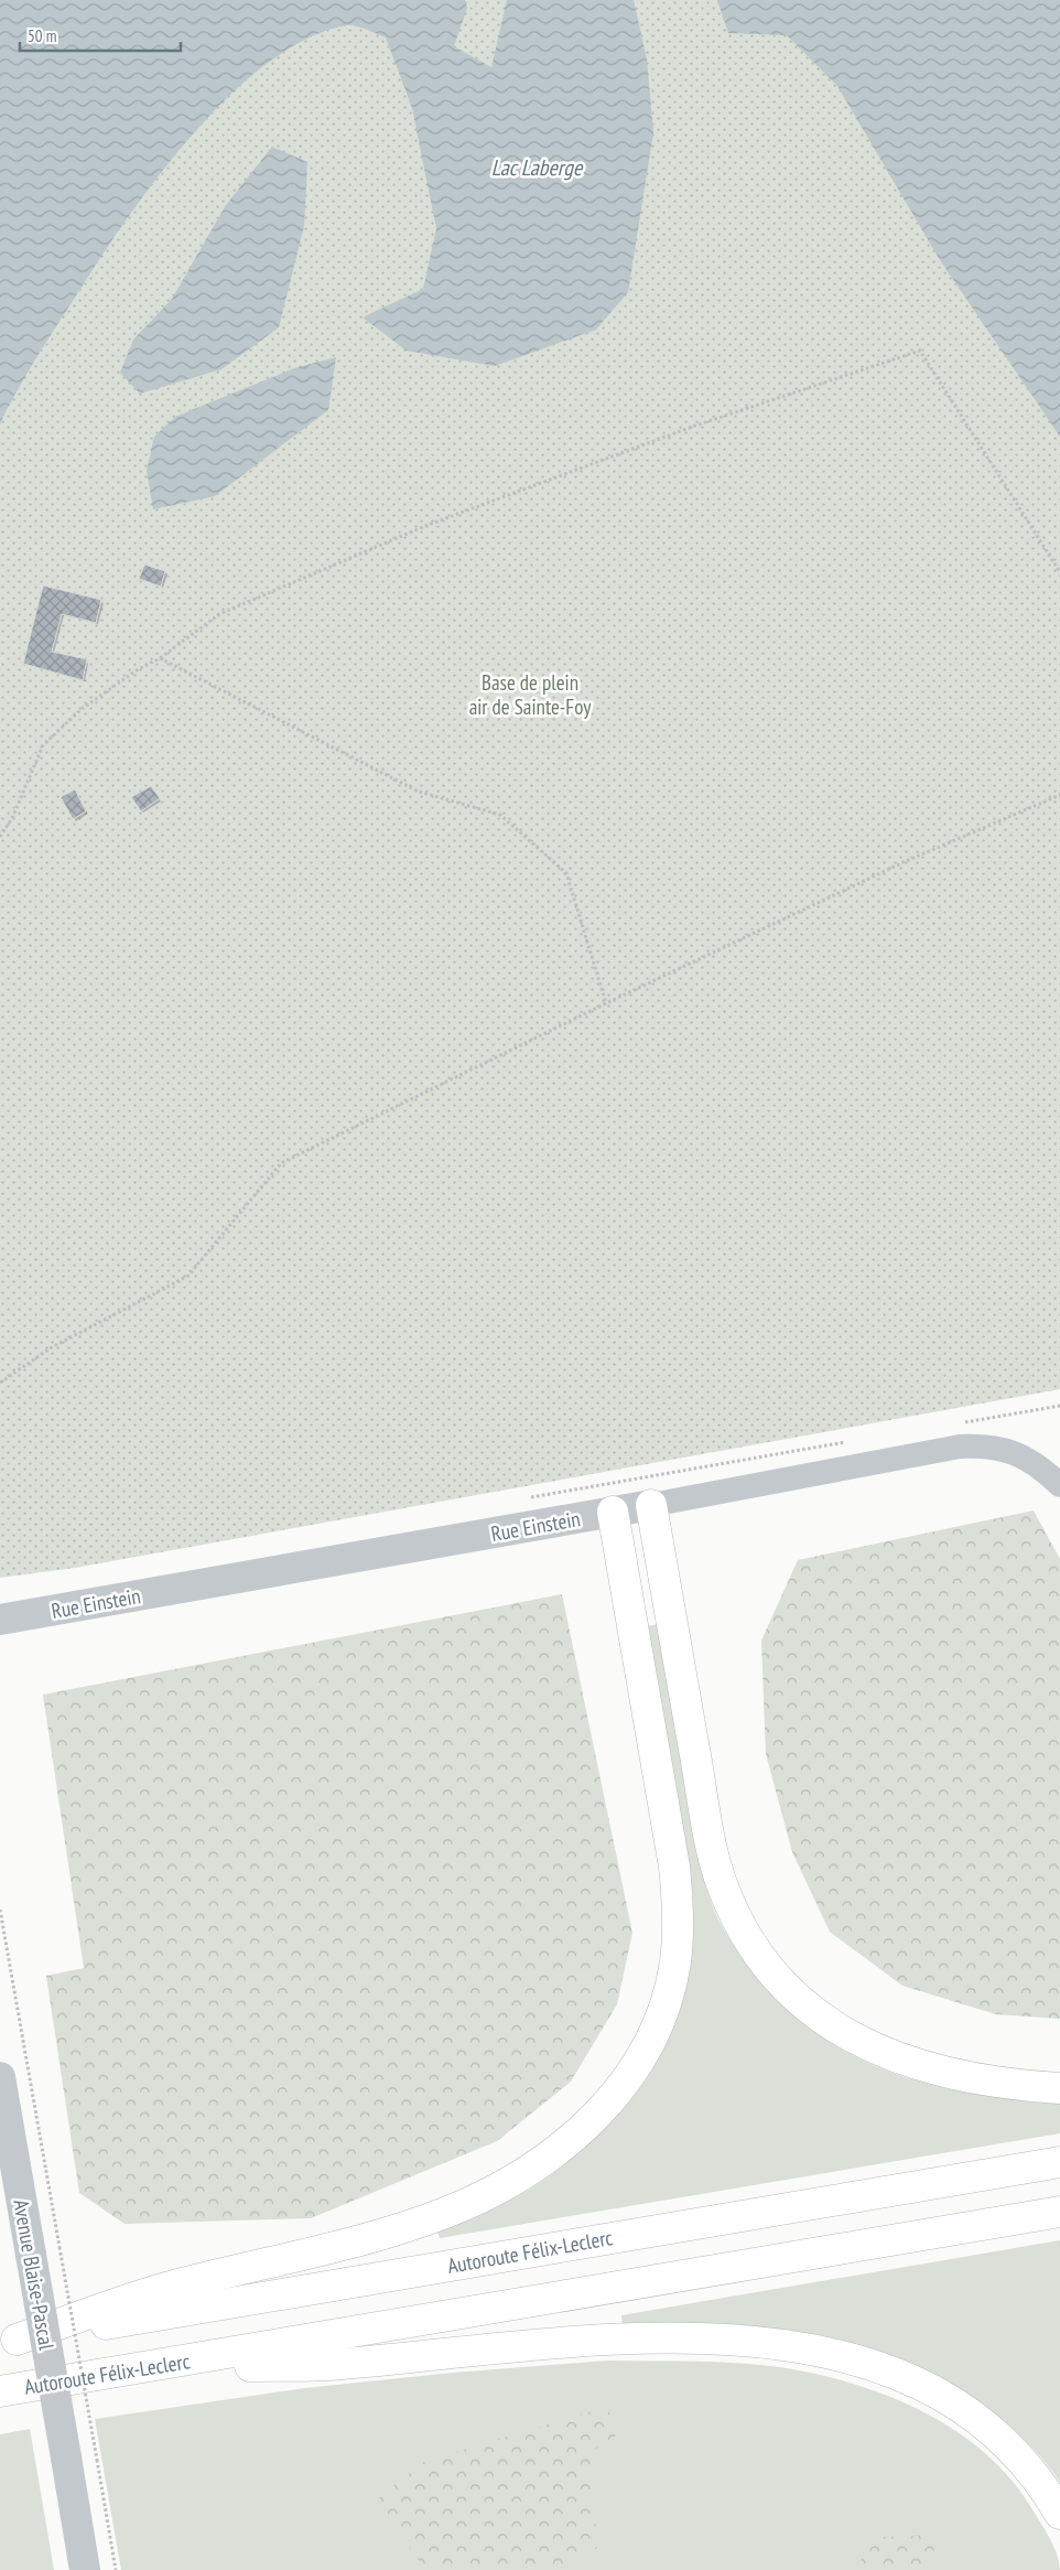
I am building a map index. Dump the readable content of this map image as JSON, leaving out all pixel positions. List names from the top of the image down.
{
  "streets": {
    "highway": ["Autoroute Félix-Leclerc"],
    "street": ["Rue Einstein", "Avenue Blaise-Pascal"]
  },
  "water": ["Lac Laberge"],
  "parks": ["Base de plein air de Sainte-Foy"],
  "scale_bar": "50 m"
}
